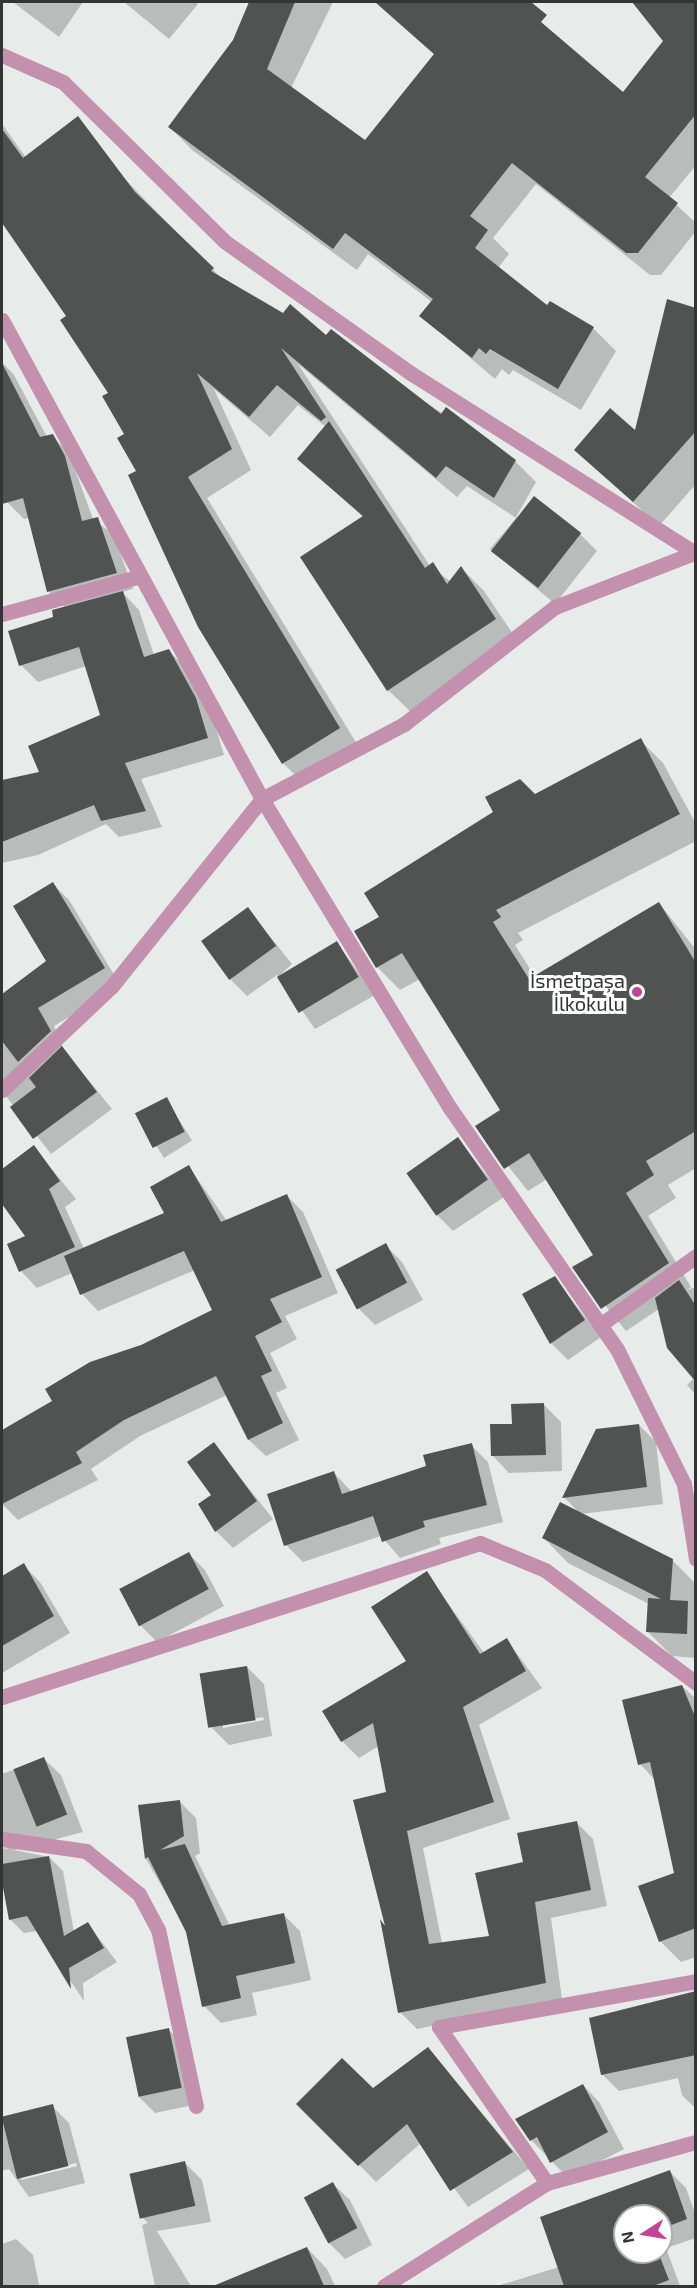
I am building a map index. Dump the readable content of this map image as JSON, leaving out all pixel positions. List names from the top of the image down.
{
  "places": ["İsmetpaşa İlkokulu"],
  "north": "left"
}
